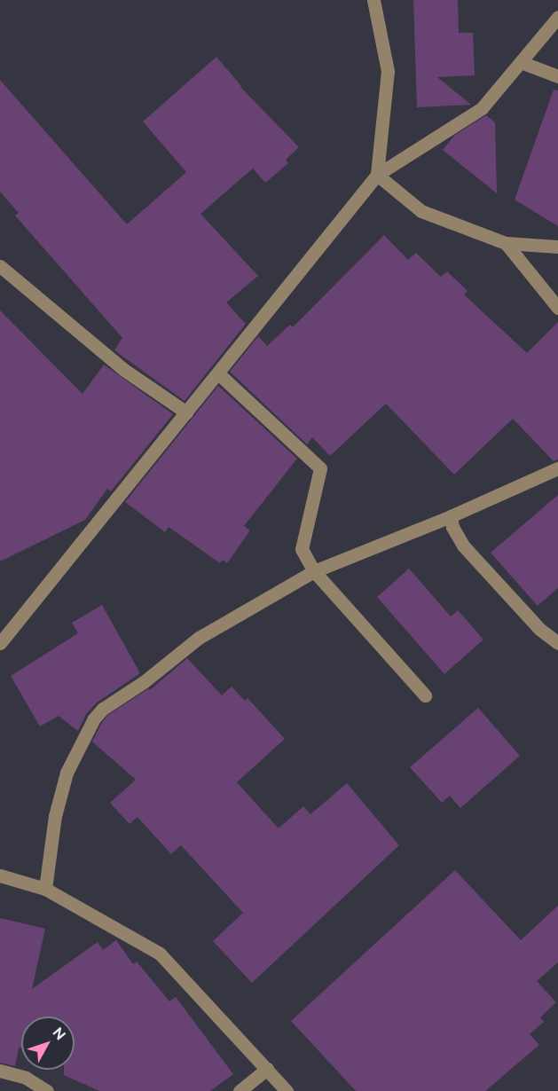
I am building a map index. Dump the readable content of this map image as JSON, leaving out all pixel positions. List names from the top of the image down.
{
  "north": "top right"
}
